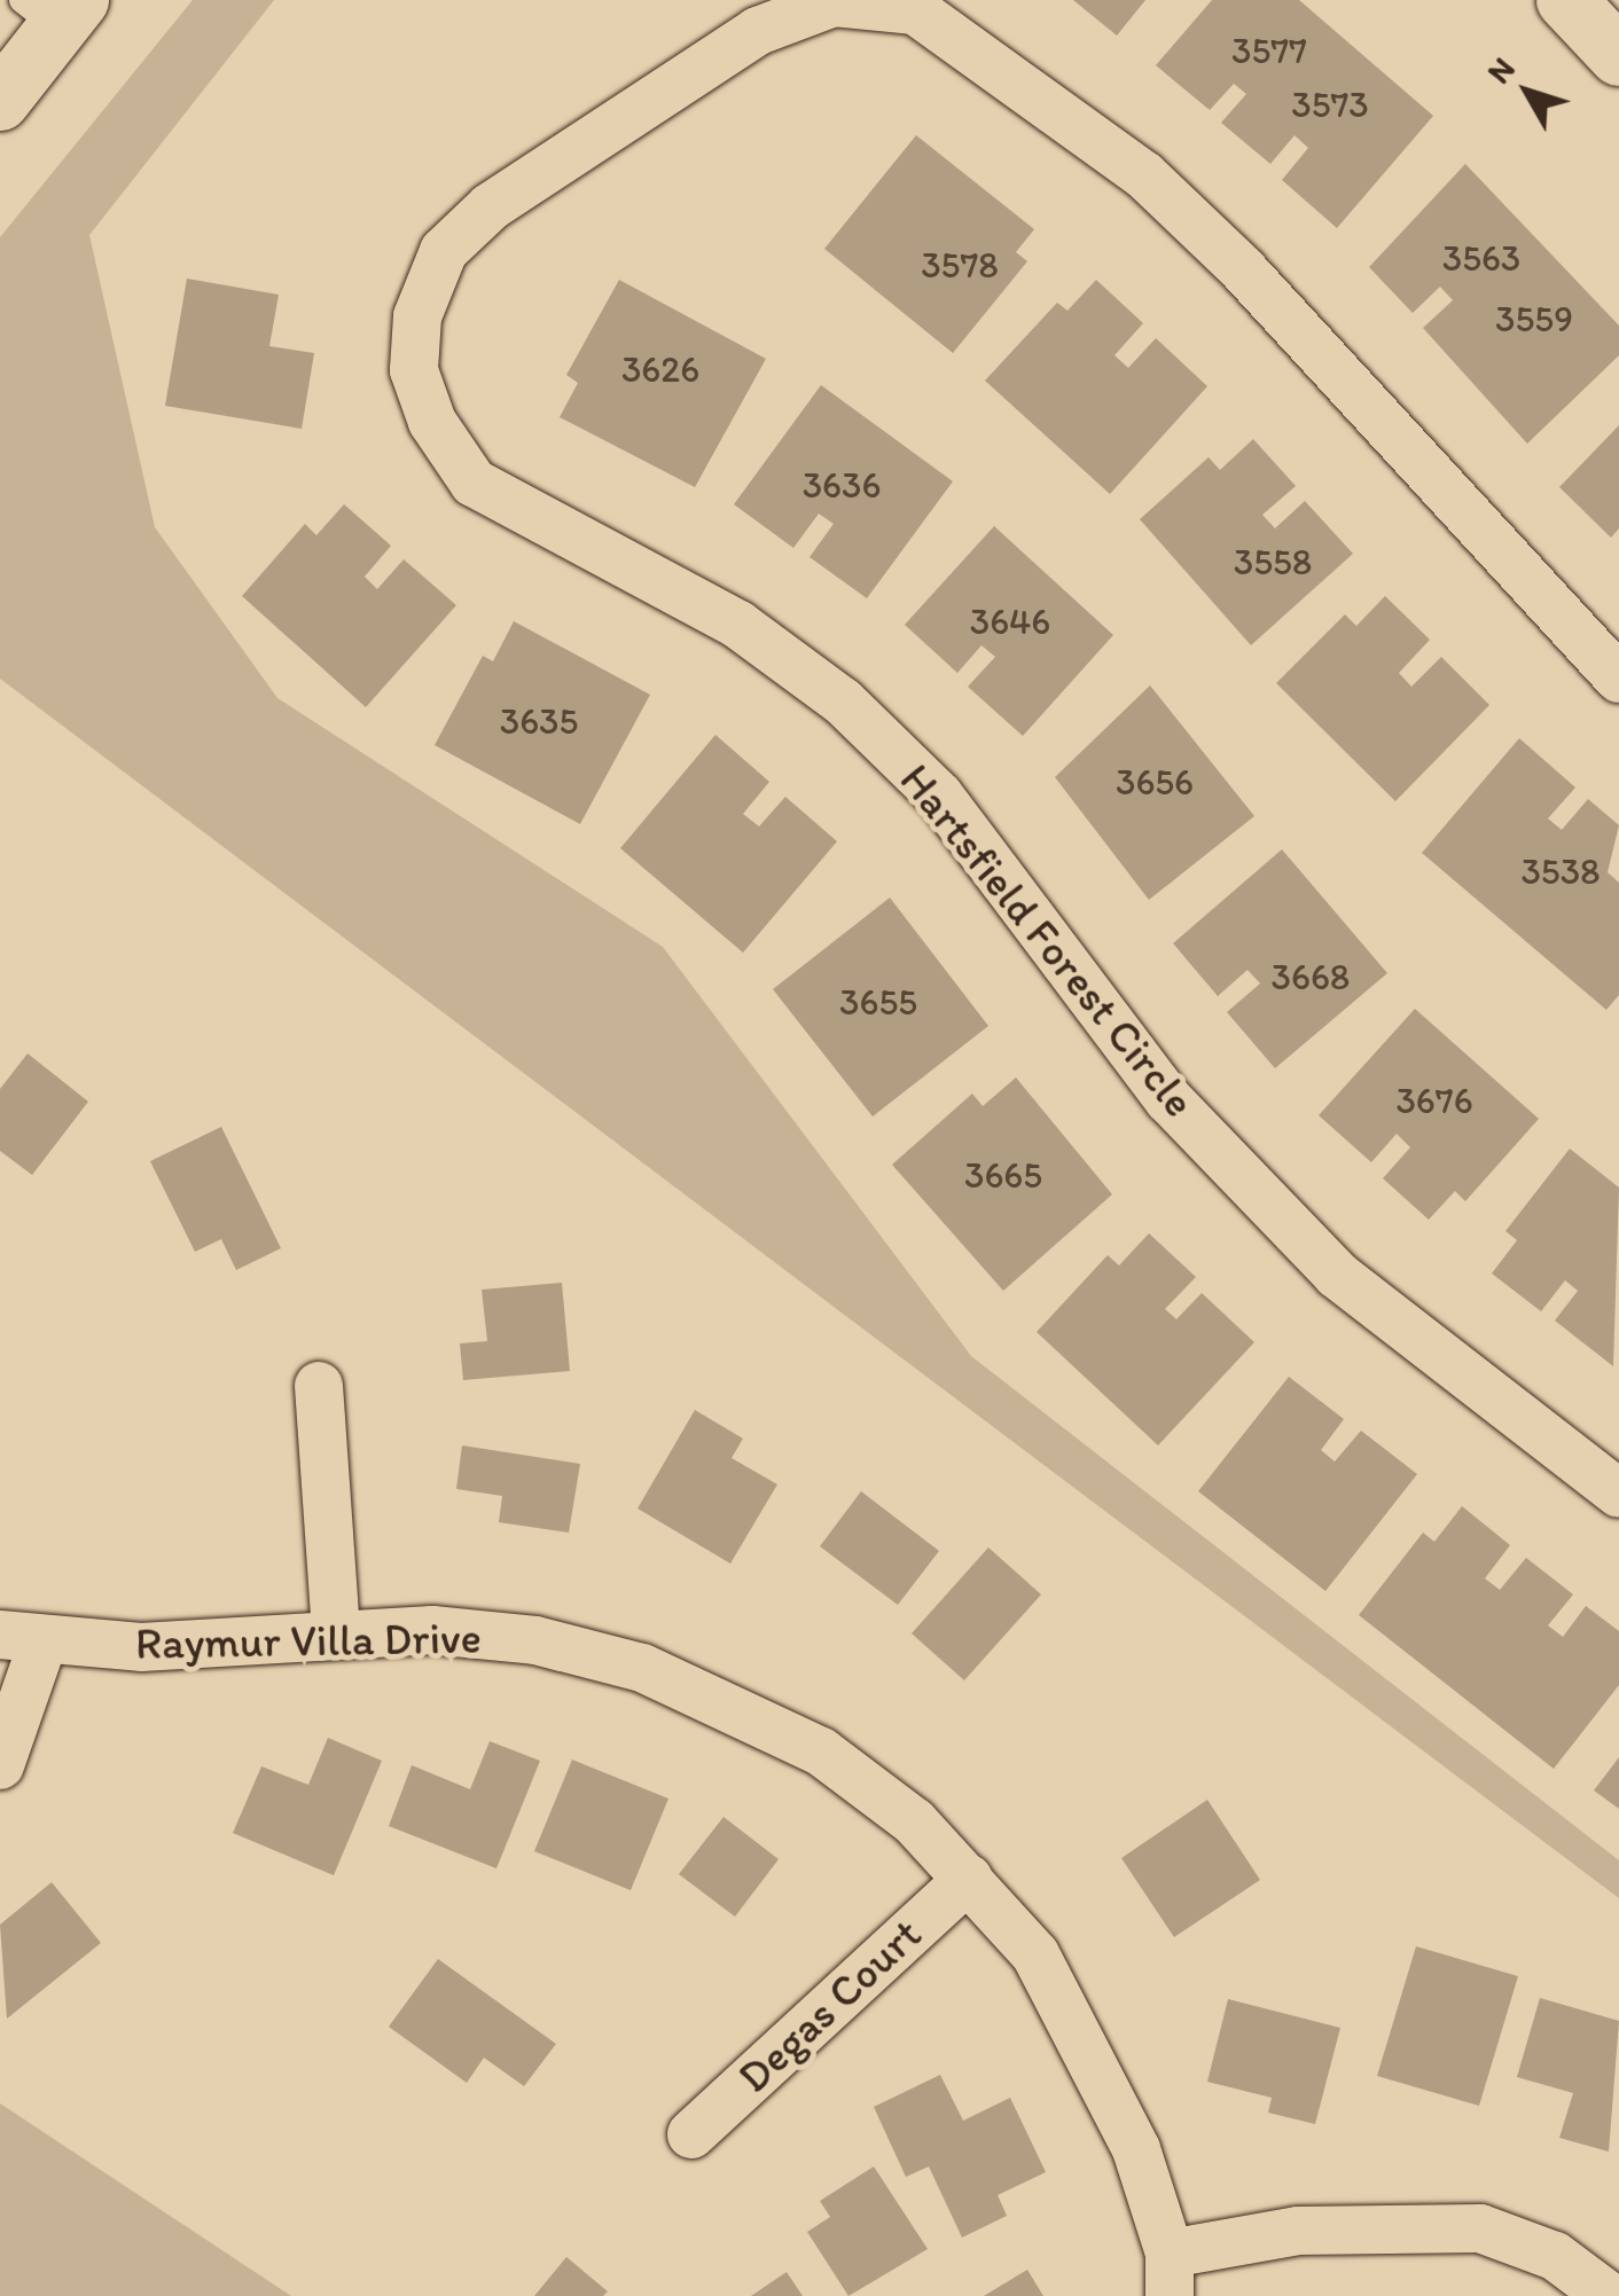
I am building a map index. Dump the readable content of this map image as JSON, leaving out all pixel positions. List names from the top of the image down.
{
  "streets": {
    "street": ["Hartsfield Forest Circle", "Raymur Villa Drive", "Degas Court"]
  },
  "crossings": [
    ["Raymur Villa Drive", "Degas Court"]
  ],
  "house_numbers": [
    "3577",
    "3573",
    "3563",
    "3578",
    "3559",
    "3626",
    "3636",
    "3558",
    "3646",
    "3635",
    "3656",
    "3538",
    "3668",
    "3655",
    "3676",
    "3665"
  ],
  "north": "top left"
}
